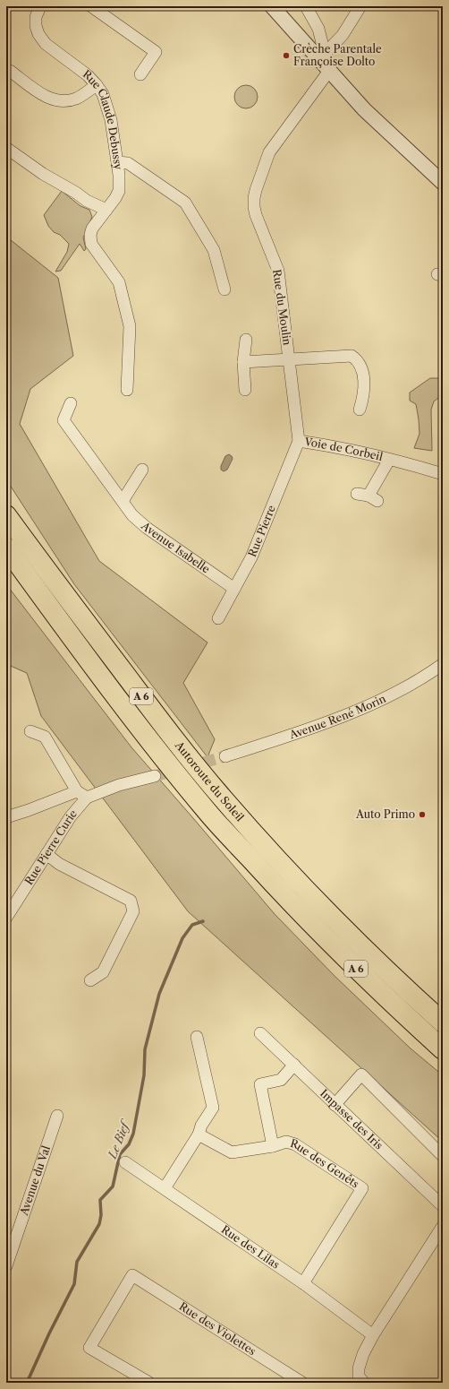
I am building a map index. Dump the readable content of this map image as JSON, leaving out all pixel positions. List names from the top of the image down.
{
  "streets": {
    "highway": ["A 6", "Autoroute du Soleil"],
    "street": [
      "Rue Claude Debussy",
      "Rue du Moulin",
      "Voie de Corbeil",
      "Rue Pierre",
      "Avenue Isabelle",
      "Avenue René Morin",
      "Rue Pierre Curie",
      "Impasse des Iris",
      "Rue des Genêts",
      "Avenue du Val",
      "Rue des Lilas",
      "Rue des Violettes"
    ]
  },
  "crossings": [
    ["Rue du Moulin", "Voie de Corbeil"],
    ["Rue du Moulin", "Rue Pierre"],
    ["Voie de Corbeil", "Rue Pierre"],
    ["Rue Pierre", "Avenue Isabelle"],
    ["Rue des Genêts", "Rue des Lilas"]
  ],
  "water": ["Le Bief"],
  "places": ["Crèche Parentale Françoise Dolto", "Auto Primo"]
}
